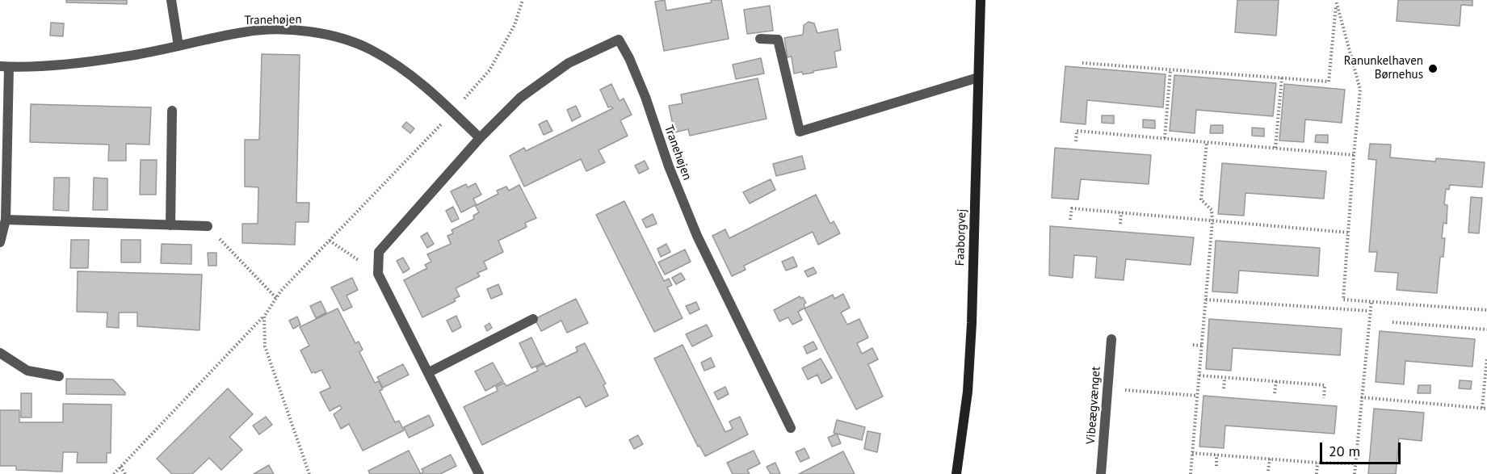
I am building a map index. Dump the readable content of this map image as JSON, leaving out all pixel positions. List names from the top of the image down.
{
  "streets": {
    "street": ["Tranehøjen", "Faaborgvej", "Vibeægvænget"]
  },
  "places": ["Ranunkelhaven Børnehus"],
  "scale_bar": "20 m"
}
